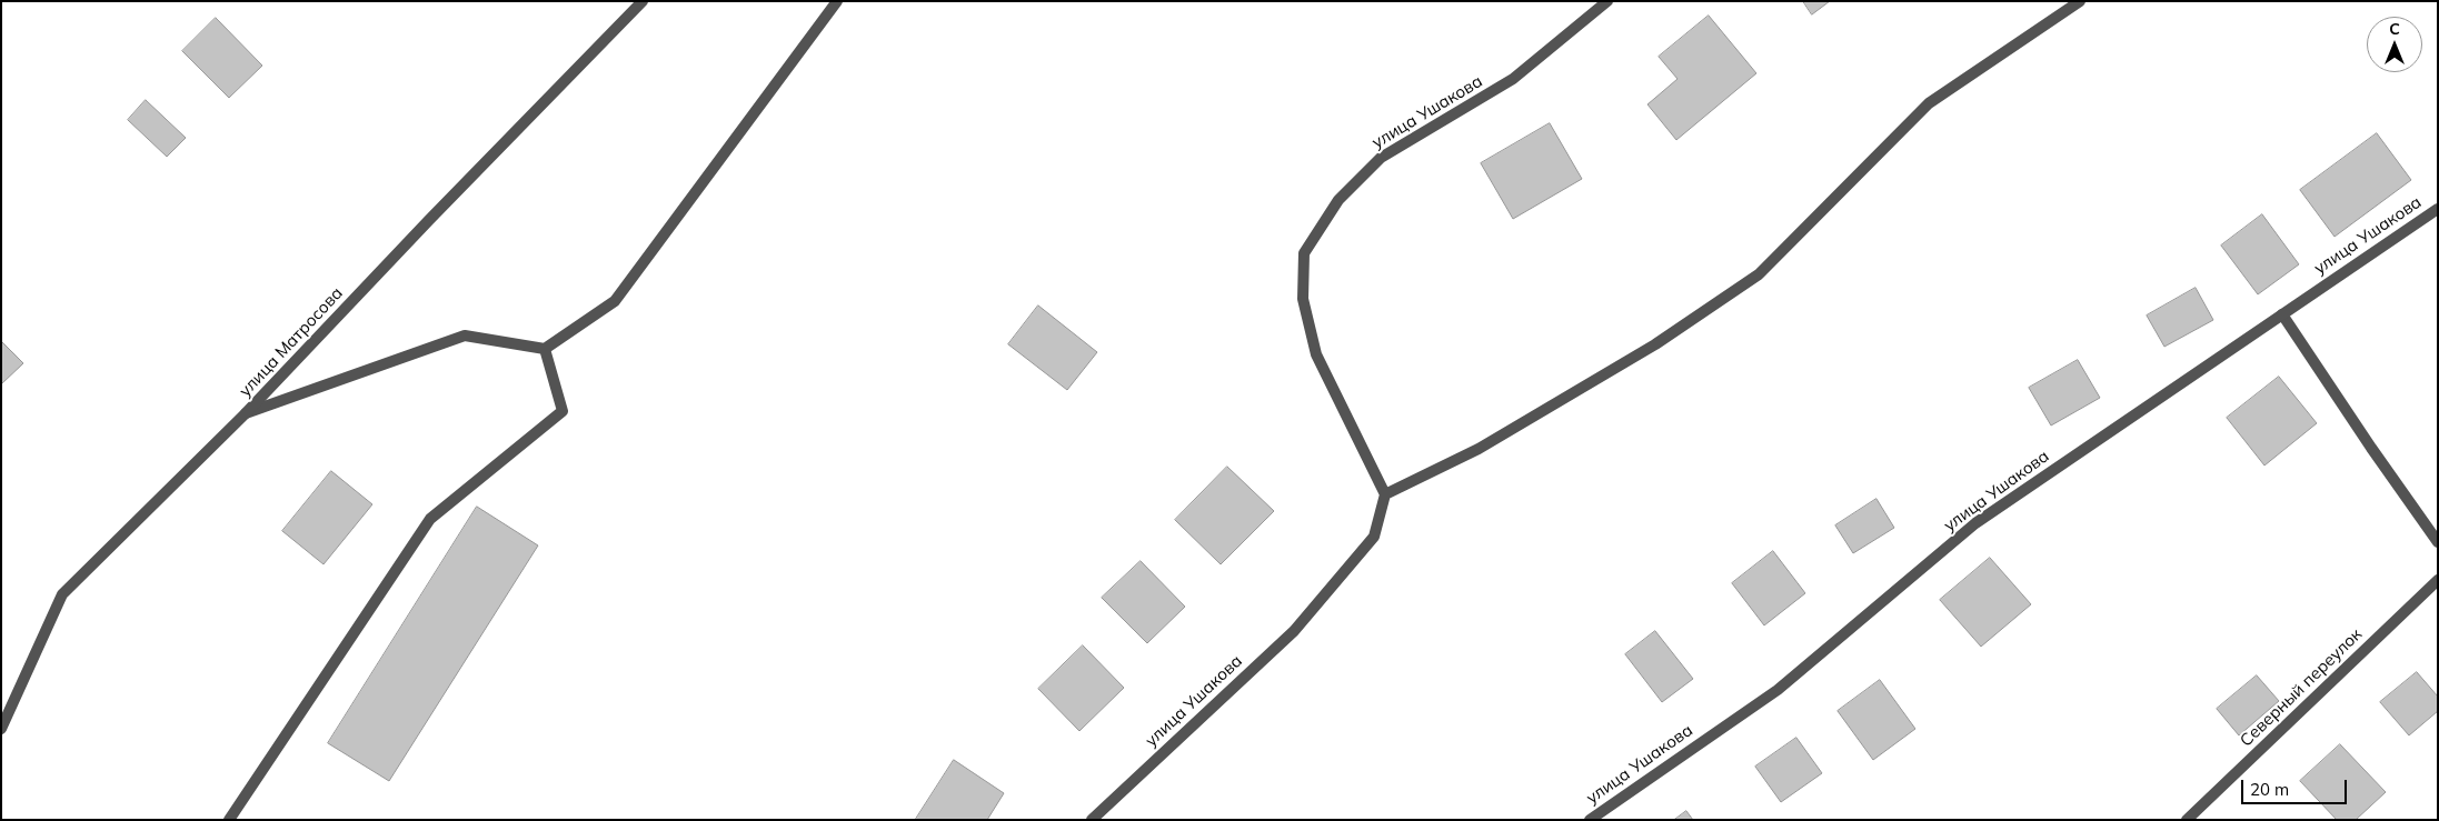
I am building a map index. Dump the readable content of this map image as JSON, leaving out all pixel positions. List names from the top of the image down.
{
  "streets": {
    "street": ["улица Ушакова", "улица Матросова", "Северный переулок"]
  },
  "scale_bar": "20 m",
  "north": "top"
}
